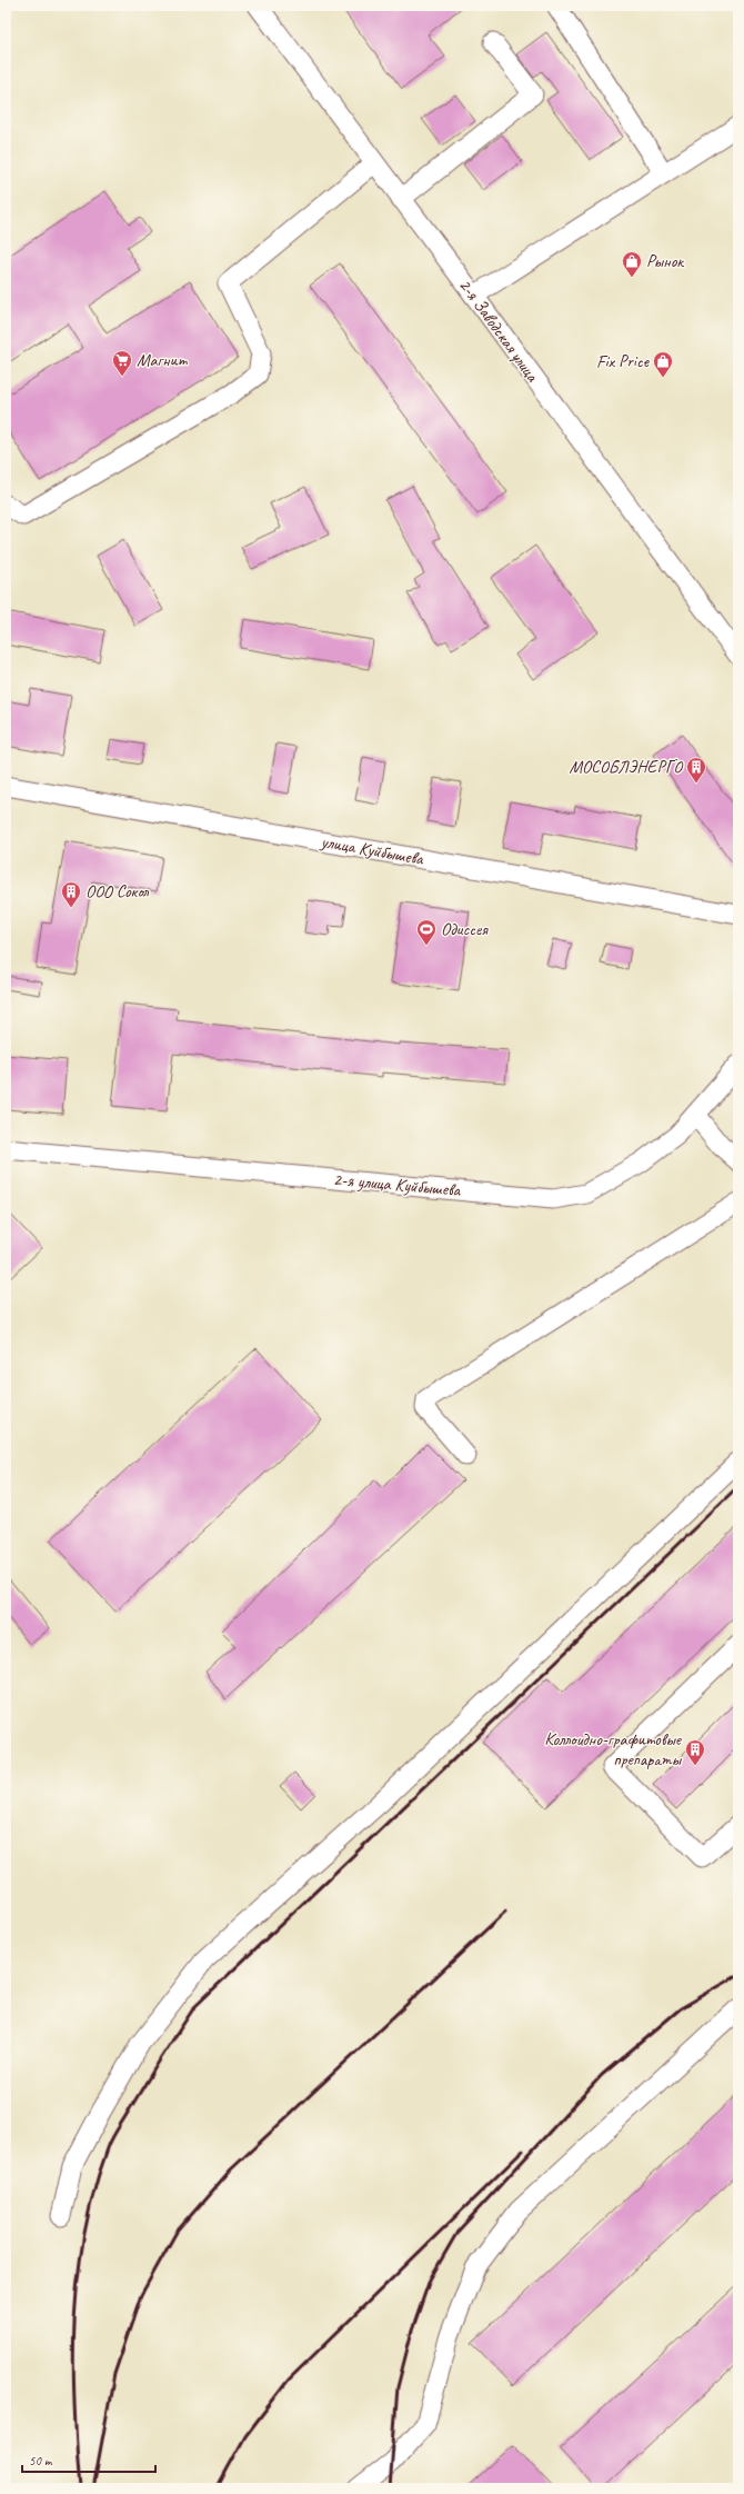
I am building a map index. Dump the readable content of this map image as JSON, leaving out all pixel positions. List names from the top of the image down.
{
  "streets": {
    "street": ["2-я Заводская улица", "улица Куйбышева", "2-я улица Куйбышева"]
  },
  "places": {
    "shop": ["Рынок", "Fix Price"],
    "supermarket": ["Магнит"],
    "building": ["МОСОБЛЭНЕРГО", "ООО Сокол", "Коллоидно-графитовые препараты"],
    "sports": ["Одиссея"]
  },
  "scale_bar": "50 m"
}
